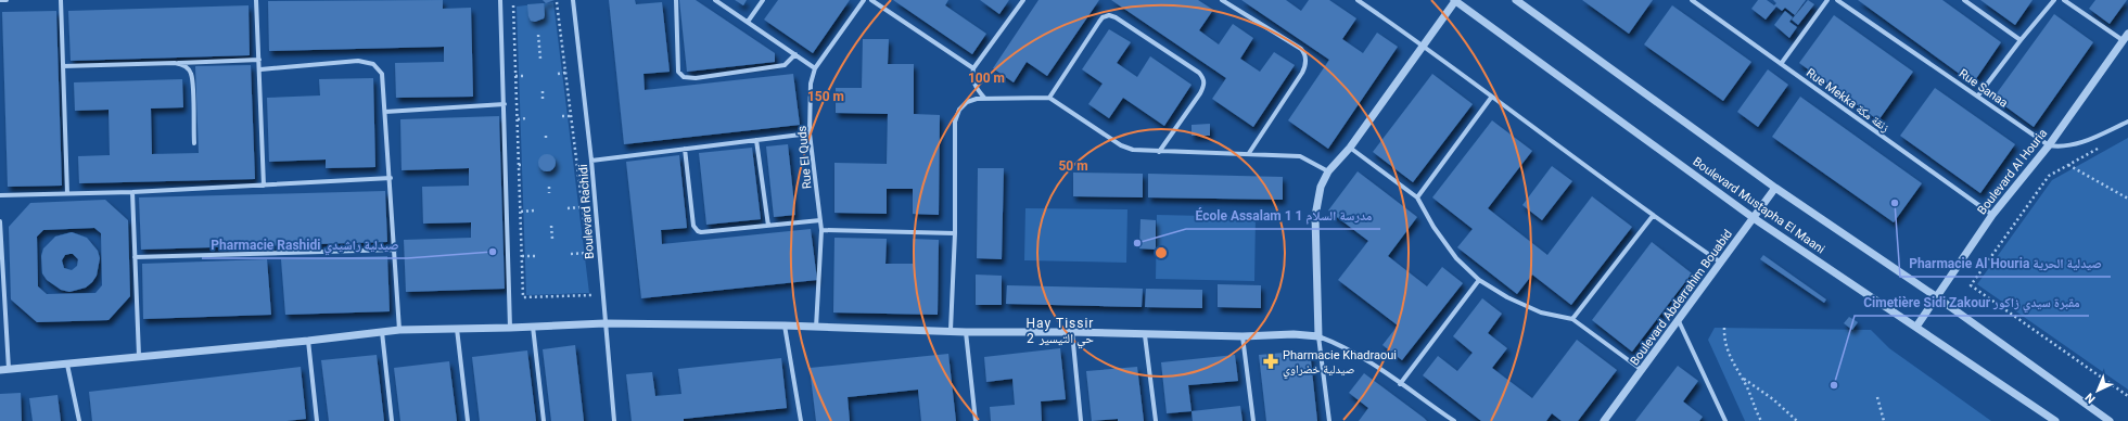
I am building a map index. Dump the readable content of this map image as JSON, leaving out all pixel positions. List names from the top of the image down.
{
  "streets": {
    "street": [
      "Rue Sanaa",
      "Rue Mekka زنقة مكة",
      "Rue El Quds",
      "Boulevard Al Houria",
      "Boulevard Mustapha El Maani",
      "Boulevard Rachidi",
      "Boulevard Abderrahim Bouabid"
    ]
  },
  "crossings": [
    ["Rue Sanaa", "Boulevard Al Houria"],
    ["Rue Mekka زنقة مكة", "Boulevard Al Houria"],
    ["Boulevard Al Houria", "Boulevard Mustapha El Maani"],
    ["Boulevard Mustapha El Maani", "Boulevard Abderrahim Bouabid"]
  ],
  "districts": ["Hay Tissir 2 حي التيسير"],
  "places": {
    "other": [
      "Pharmacie Al Houria صيدلية الحرية",
      "École Assalam 1 مدرسة السلام 1",
      "Pharmacie Rashidi صيدلية راشيدي",
      "Cimetière Sidi Zakour مقبرة سيدي زاكور"
    ],
    "pharmacy": ["Pharmacie Khadraoui صيدلية خضراوي"]
  },
  "north": "bottom left",
  "rings": ["100 m", "150 m", "50 m"]
}
